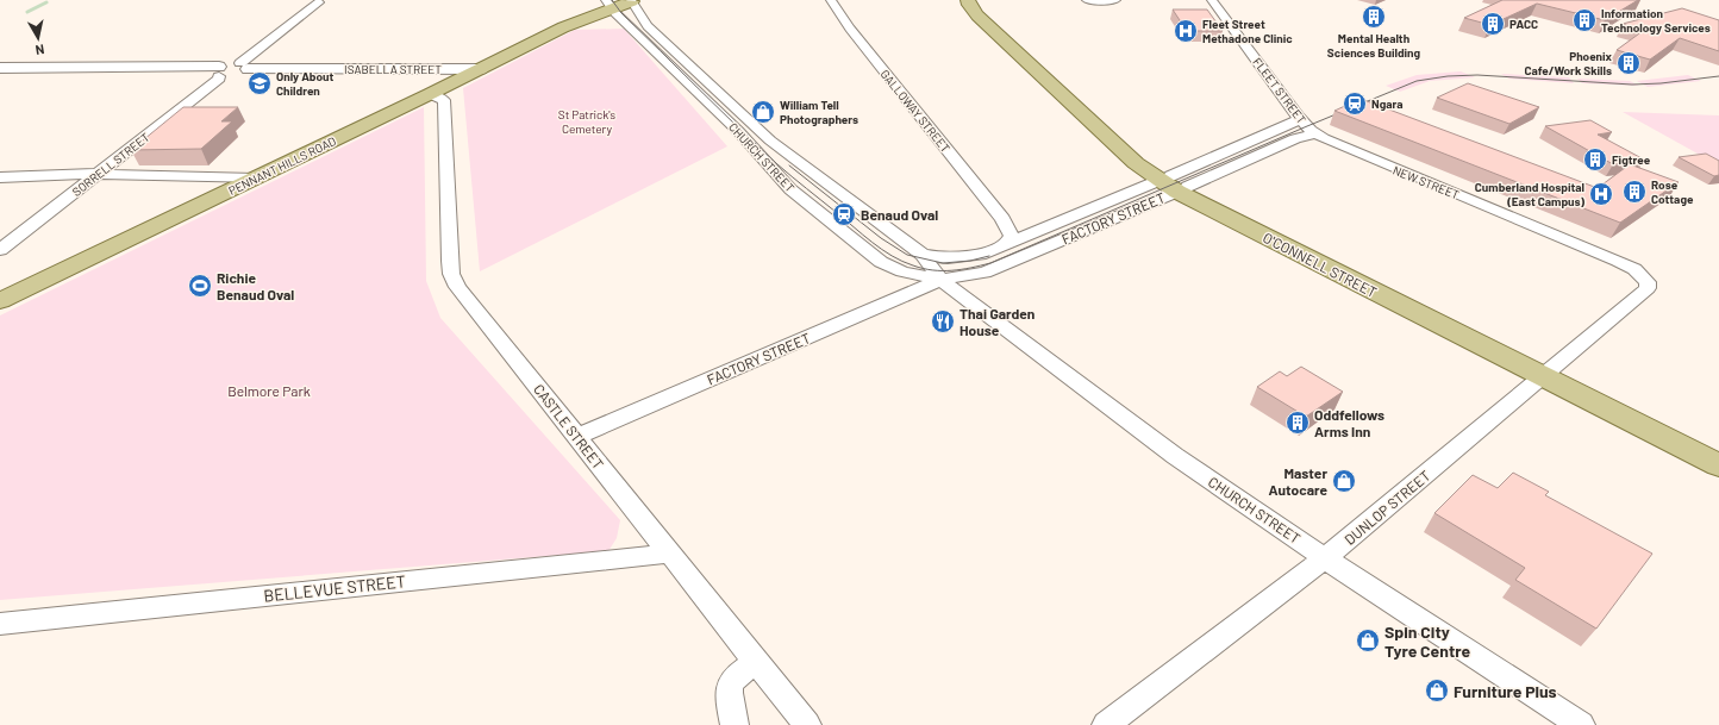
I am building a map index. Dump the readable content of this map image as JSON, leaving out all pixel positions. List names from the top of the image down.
{
  "streets": {
    "main road": ["PENNANT HILLS ROAD", "O'CONNELL STREET"],
    "street": [
      "ISABELLA STREET",
      "FLEET STREET",
      "GALLOWAY STREET",
      "CHURCH STREET",
      "SORRELL STREET",
      "NEW STREET",
      "FACTORY STREET",
      "CASTLE STREET",
      "DUNLOP STREET",
      "BELLEVUE STREET"
    ]
  },
  "crossings": [
    ["ISABELLA STREET", "SORRELL STREET"],
    ["ISABELLA STREET", "PENNANT HILLS ROAD"],
    ["FLEET STREET", "NEW STREET"],
    ["FLEET STREET", "FACTORY STREET"],
    ["GALLOWAY STREET", "FACTORY STREET"],
    ["CHURCH STREET", "PENNANT HILLS ROAD"],
    ["CHURCH STREET", "FACTORY STREET"],
    ["CHURCH STREET", "DUNLOP STREET"],
    ["PENNANT HILLS ROAD", "CASTLE STREET"],
    ["NEW STREET", "FACTORY STREET"],
    ["NEW STREET", "DUNLOP STREET"],
    ["FACTORY STREET", "O'CONNELL STREET"],
    ["FACTORY STREET", "CASTLE STREET"],
    ["O'CONNELL STREET", "DUNLOP STREET"],
    ["CASTLE STREET", "BELLEVUE STREET"]
  ],
  "parks": ["St Patrick's Cemetery", "Belmore Park"],
  "places": {
    "building": [
      "Mental Health Sciences Building",
      "Information Technology Services",
      "PACC",
      "Phoenix Cafe/Work Skills",
      "Figtree",
      "Rose Cottage",
      "Oddfellows Arms Inn"
    ],
    "hospital": ["Fleet Street Methadone Clinic", "Cumberland Hospital (East Campus)"],
    "school or university": ["Only About Children"],
    "station": ["Ngara", "Benaud Oval"],
    "shop": [
      "William Tell Photographers",
      "Master Autocare",
      "Spin City Tyre Centre",
      "Furniture Plus"
    ],
    "sports": ["Richie Benaud Oval"],
    "restaurant": ["Thai Garden House"]
  },
  "north": "bottom"
}
